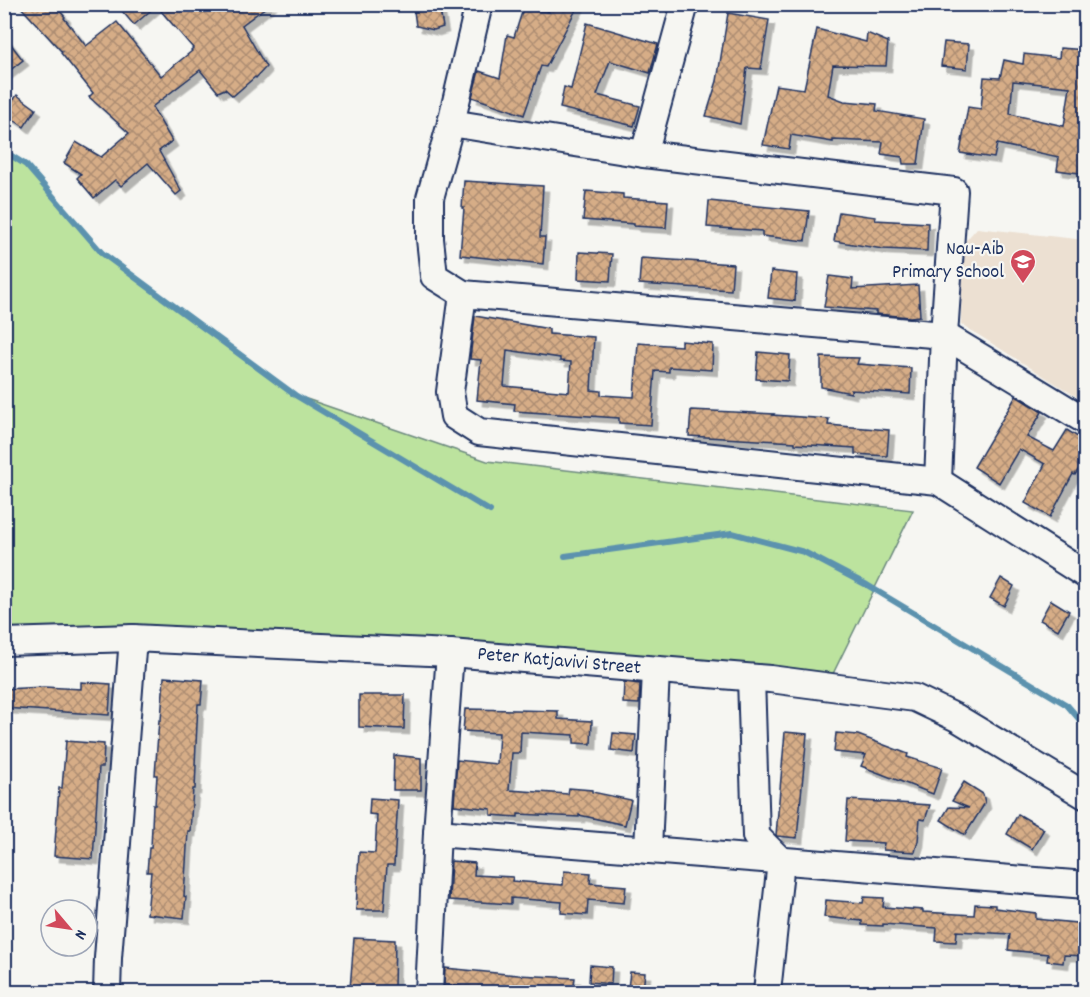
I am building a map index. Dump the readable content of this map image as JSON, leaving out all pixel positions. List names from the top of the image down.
{
  "streets": {
    "street": ["Peter Katjavivi Street"]
  },
  "places": {
    "school or university": ["Nau-Aib Primary School"]
  },
  "north": "bottom right"
}
